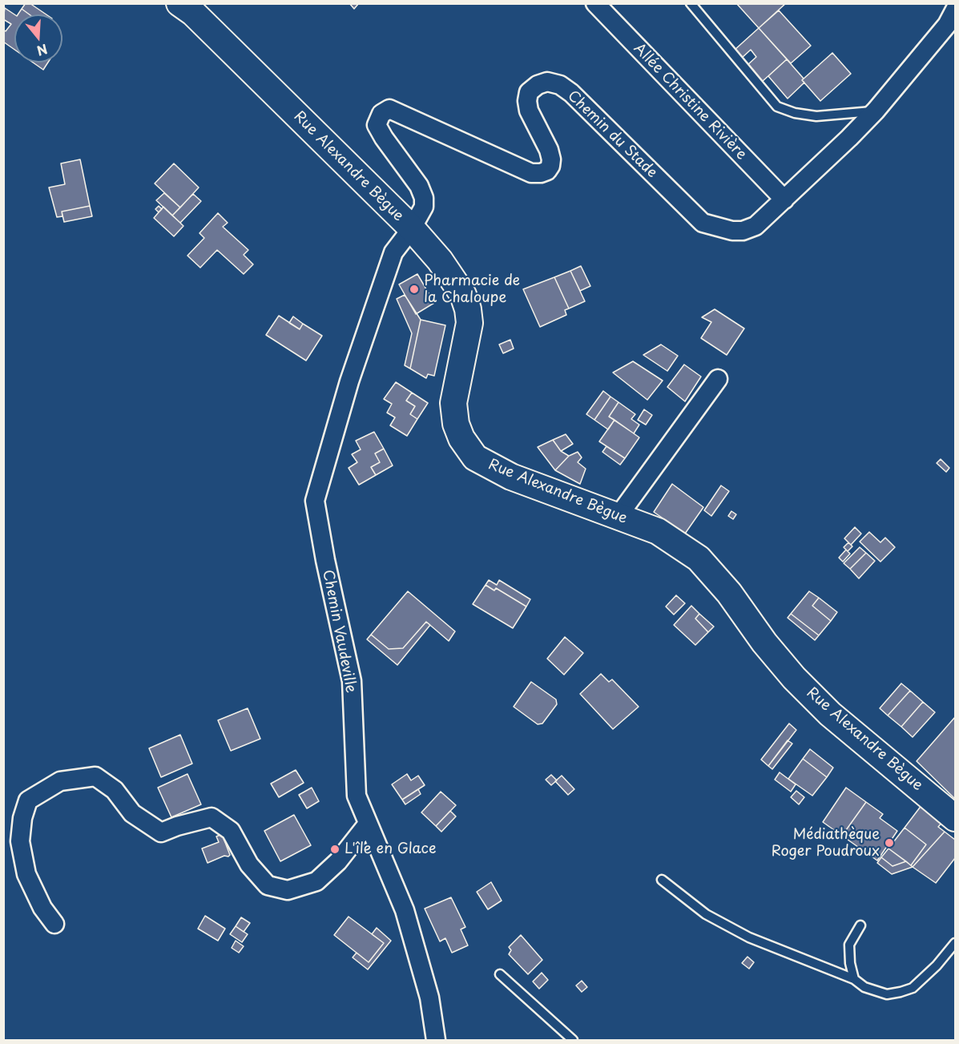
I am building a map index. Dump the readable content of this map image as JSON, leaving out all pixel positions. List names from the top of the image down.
{
  "streets": {
    "main road": ["Rue Alexandre Bègue"],
    "street": ["Allée Christine Rivière", "Chemin du Stade", "Chemin Vaudeville"]
  },
  "crossings": [
    ["Allée Christine Rivière", "Chemin du Stade"],
    ["Chemin du Stade", "Rue Alexandre Bègue"],
    ["Chemin du Stade", "Chemin Vaudeville"],
    ["Rue Alexandre Bègue", "Chemin Vaudeville"]
  ],
  "places": ["Pharmacie de la Chaloupe", "Médiathèque Roger Poudroux", "L'île en Glace"],
  "north": "bottom"
}
